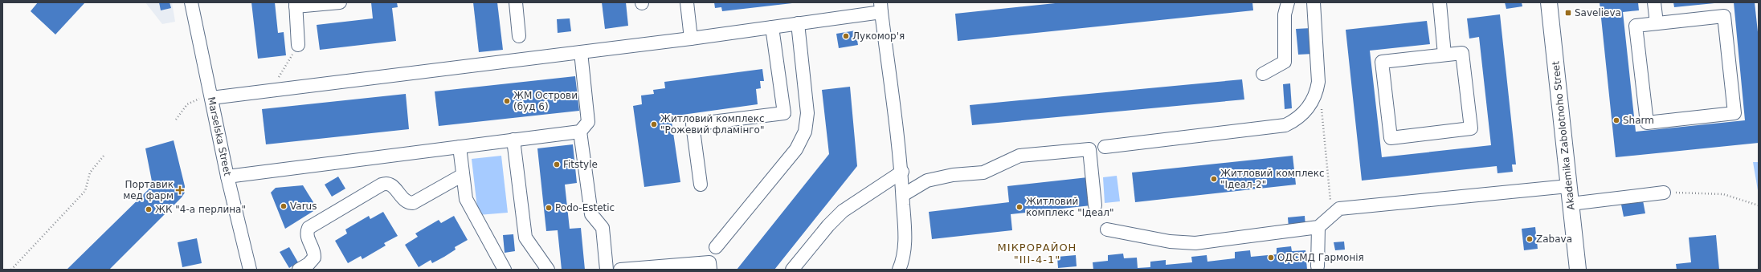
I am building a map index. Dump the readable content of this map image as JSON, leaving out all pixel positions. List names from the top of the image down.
{
  "streets": {
    "main road": ["Akademika Zabolotnoho Street"],
    "street": ["Marselska Street"]
  },
  "districts": ["МІКРОРАЙОН \"ІІІ-4-1\""],
  "places": {
    "transit": ["Savelieva"],
    "other": [
      "Лукомор'я",
      "ЖМ Острови (буд 6)",
      "Sharm",
      "Житловий комплекс \"Рожевий фламінго\"",
      "Fitstyle",
      "Житловий комплекс \"Ідеал-2\"",
      "Varus",
      "Житловий комплекс \"Ідеал\"",
      "Podo-Estetic",
      "ЖК \"4-а перлина\"",
      "Zabava",
      "ОДСМД Гармонія"
    ],
    "health": ["Портавик мед фарм"]
  }
}
